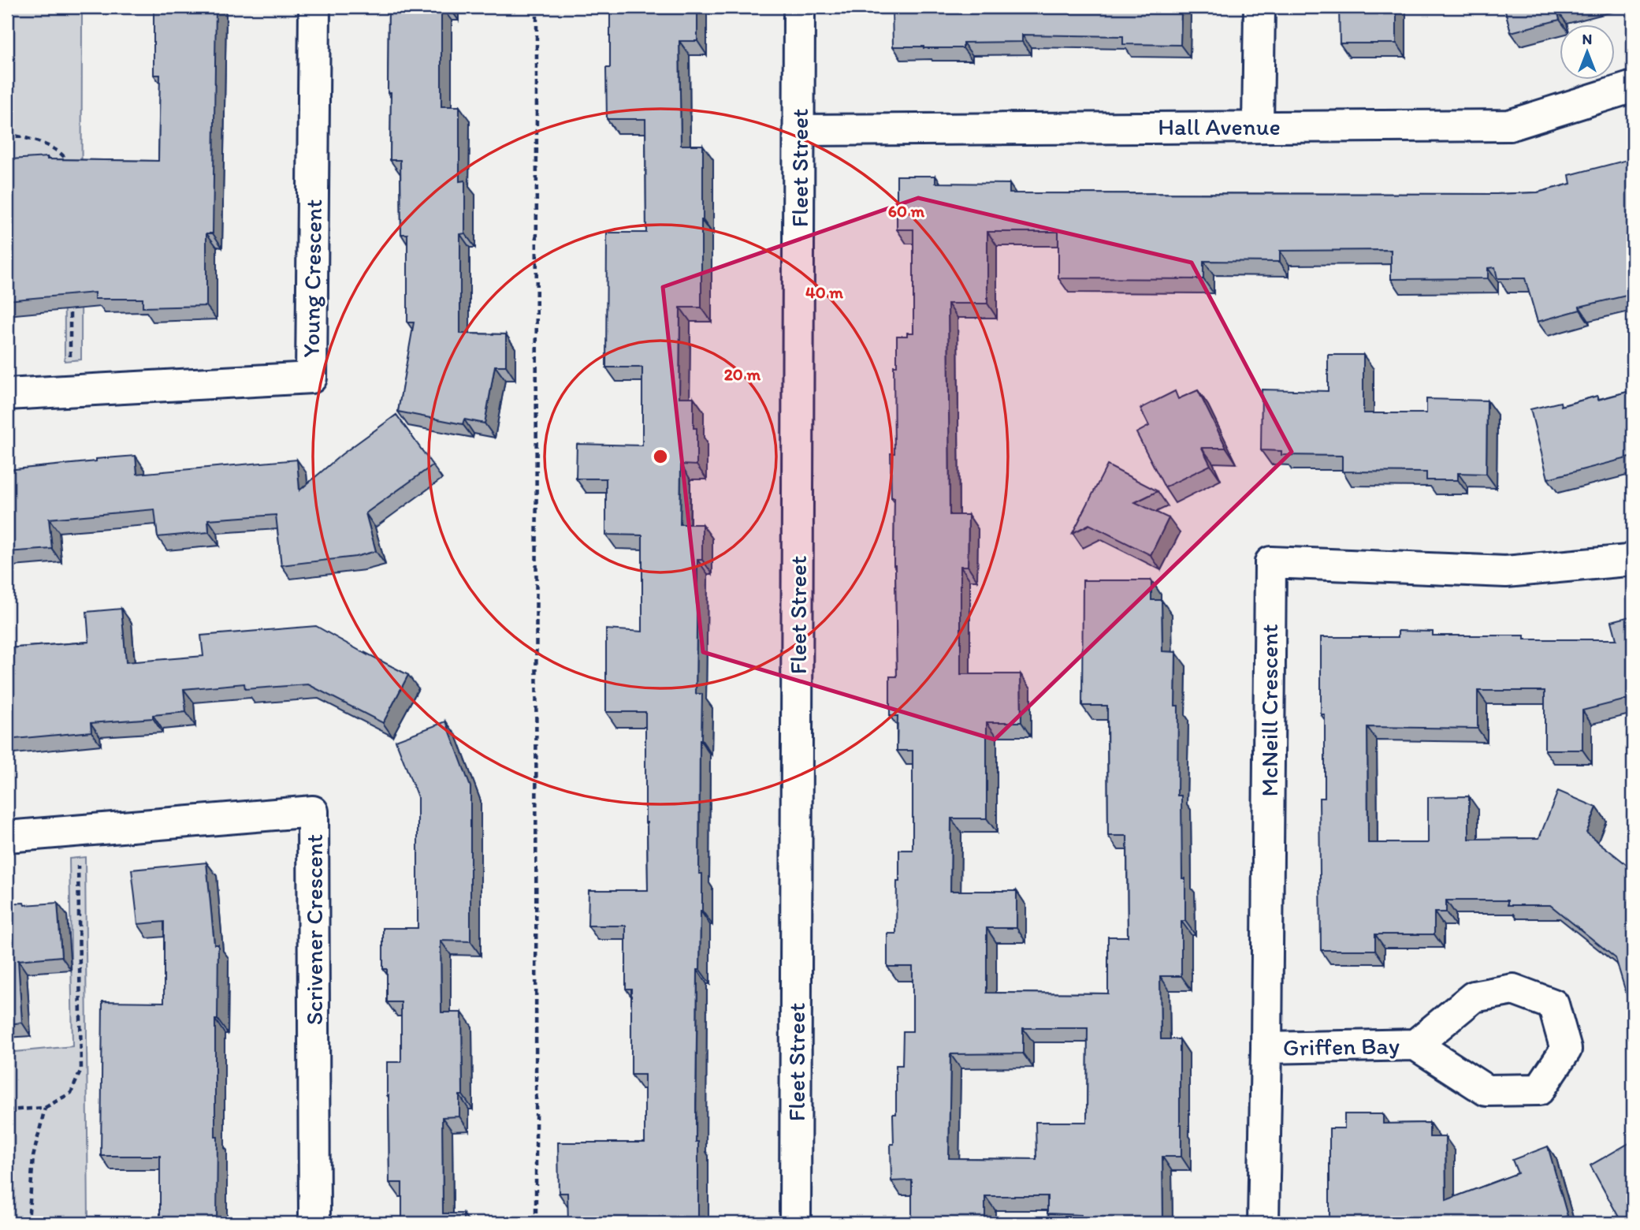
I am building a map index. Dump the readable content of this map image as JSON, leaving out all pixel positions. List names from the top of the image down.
{
  "streets": {
    "street": [
      "Hall Avenue",
      "Fleet Street",
      "Young Crescent",
      "McNeill Crescent",
      "Scrivener Crescent",
      "Griffen Bay"
    ]
  },
  "crossings": [
    ["Hall Avenue", "Fleet Street"],
    ["McNeill Crescent", "Griffen Bay"]
  ],
  "north": "top",
  "rings": ["60 m", "40 m", "20 m"]
}
